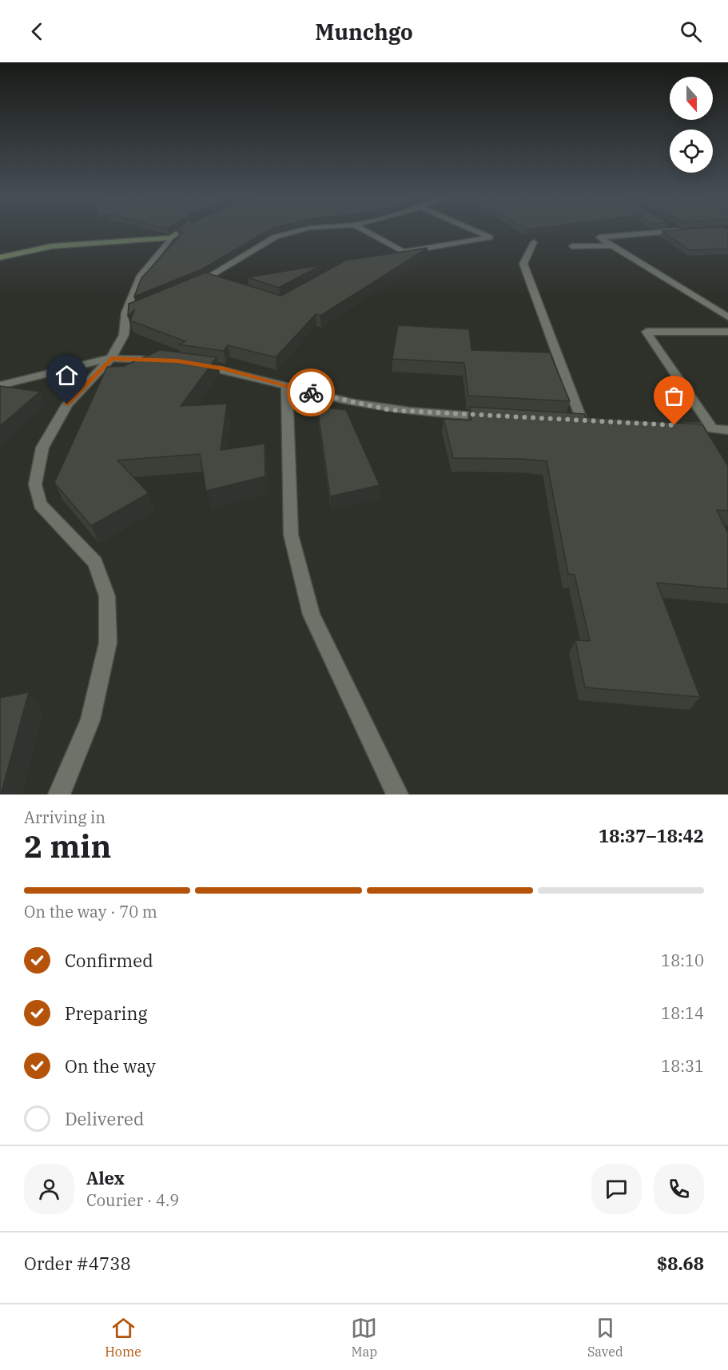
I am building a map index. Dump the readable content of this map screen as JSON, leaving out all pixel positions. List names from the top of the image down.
{
  "north": "bottom",
  "page": {
    "header": "Munchgo",
    "heading": ["2 min", "Arriving in", "18:37–18:42"],
    "panel": [
      "Alex",
      "Courier · 4.9",
      "Order #4738",
      "$8.68"
    ],
    "bar": "On the way · 70 m",
    "list": [
      ["Confirmed", "18:10"],
      ["Preparing", "18:14"],
      ["On the way", "18:31"],
      "Delivered"
    ],
    "tabs": ["Home", "Map", "Saved"]
  }
}
